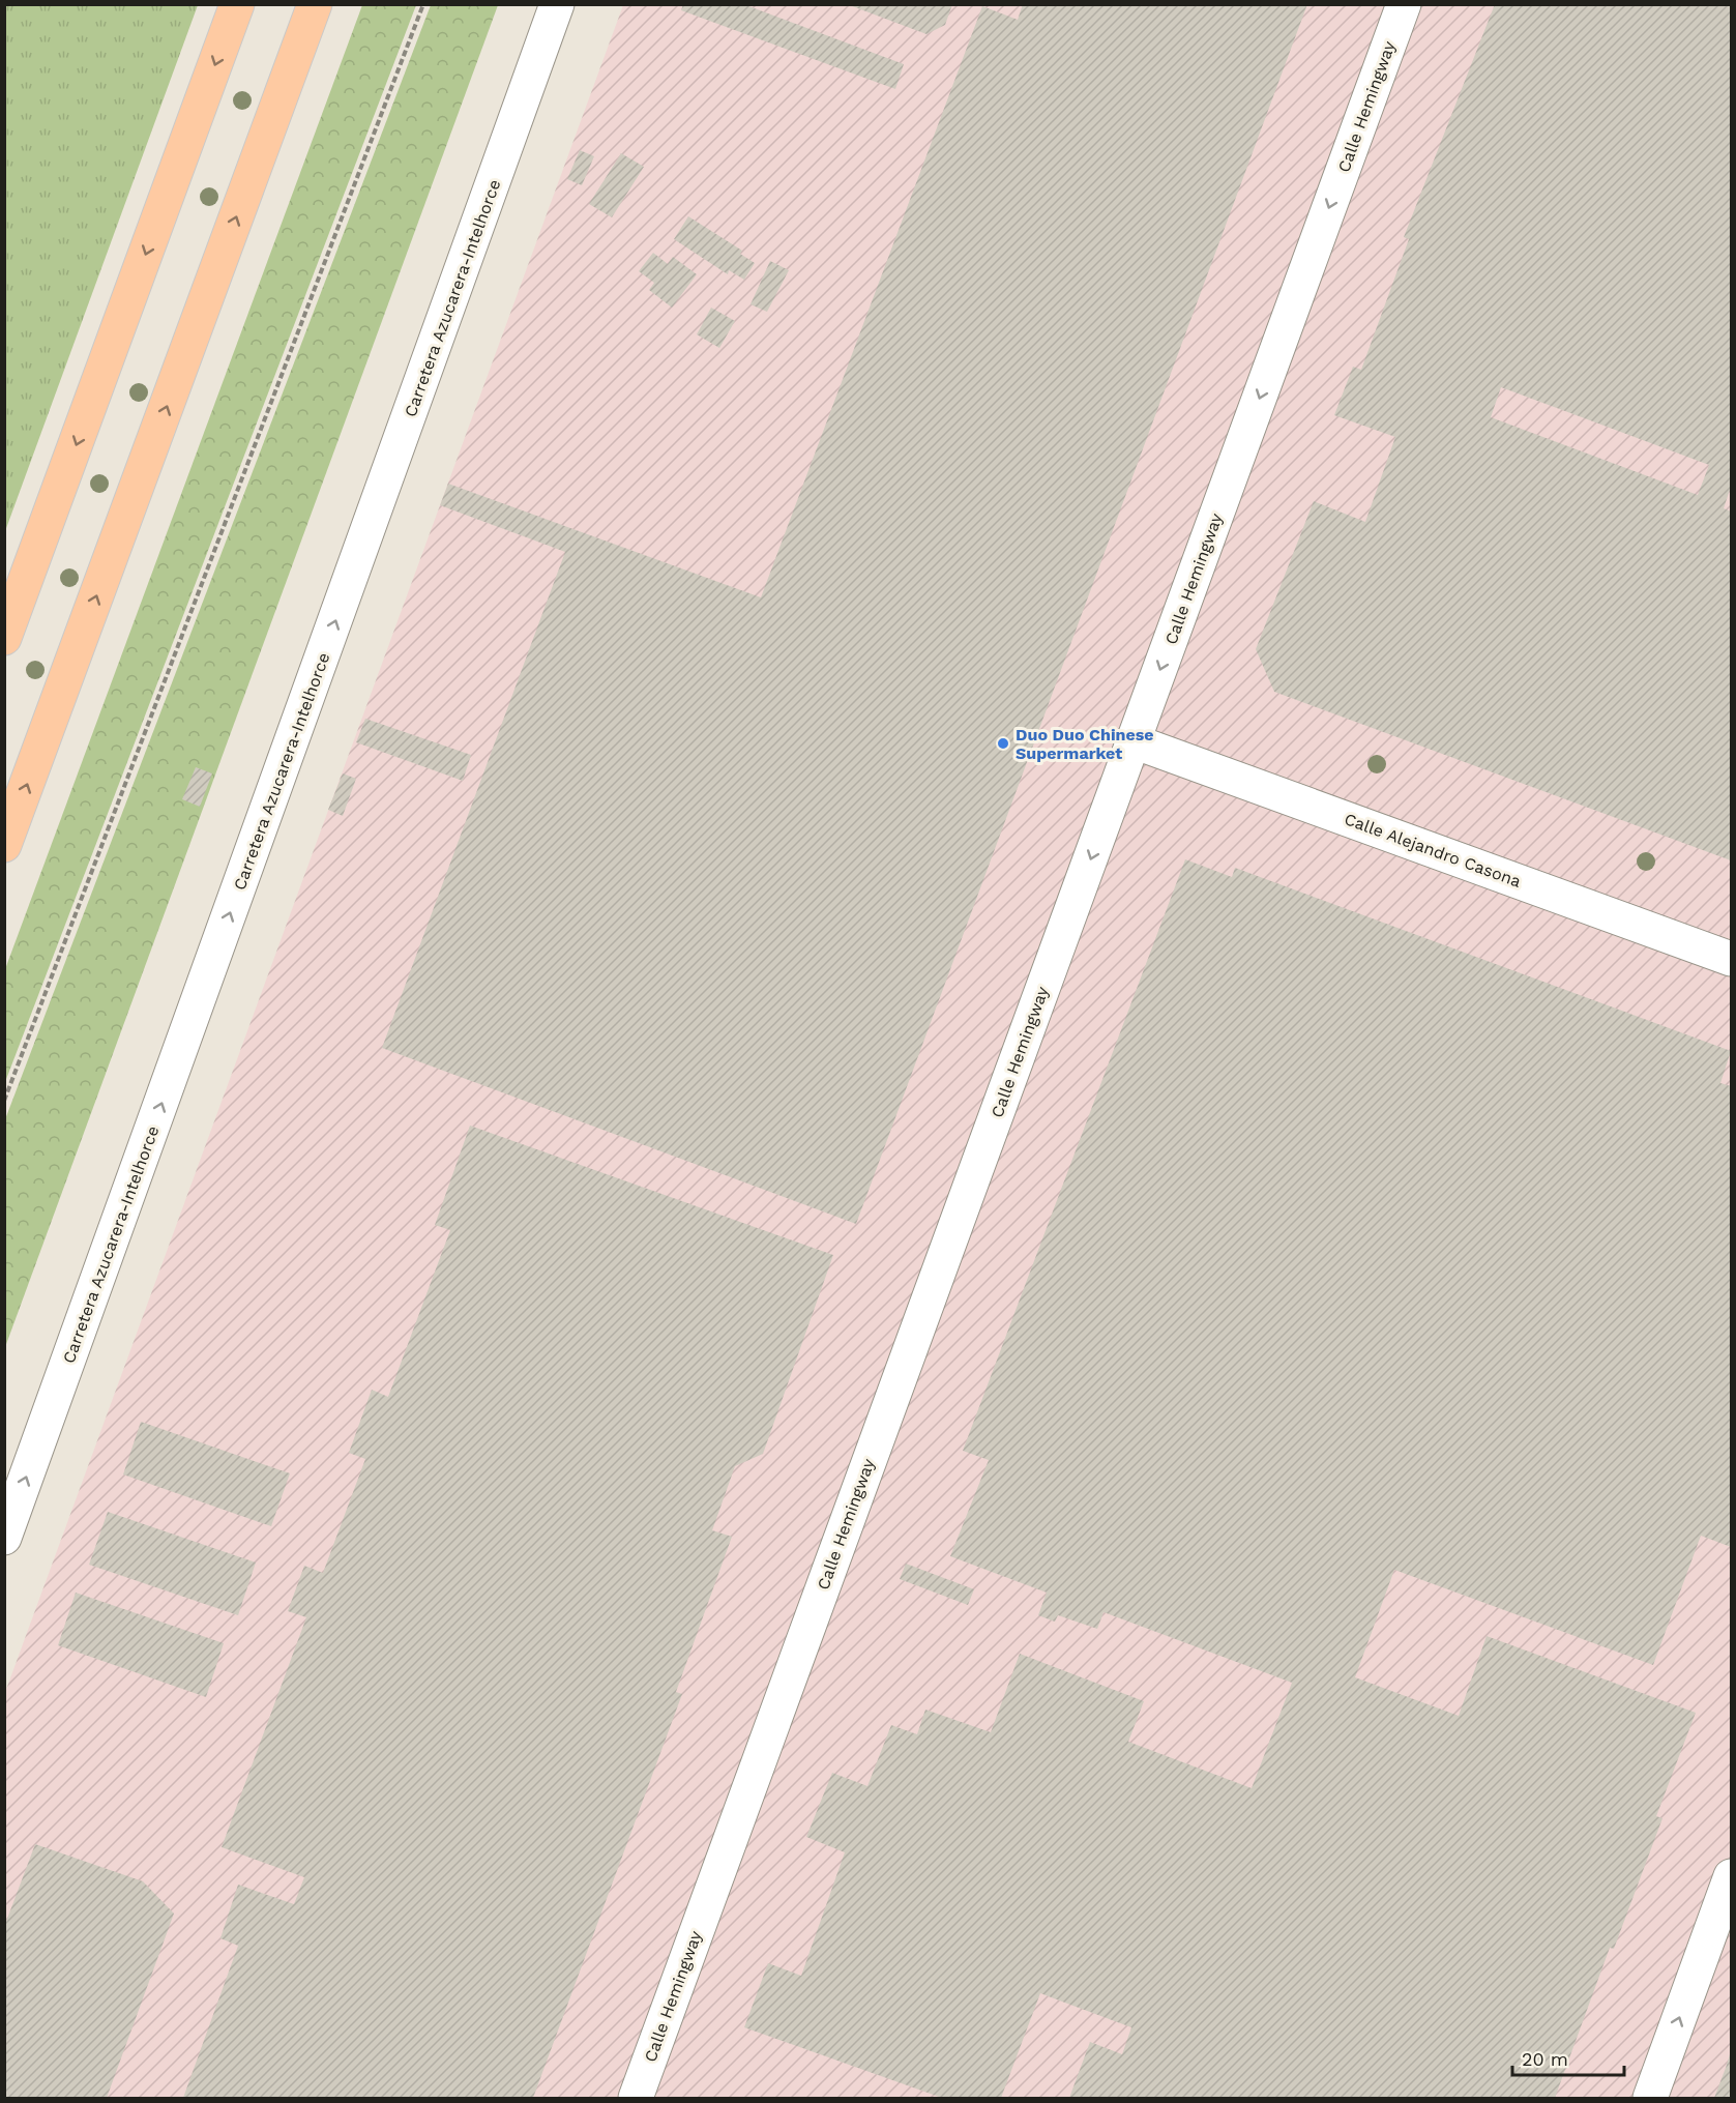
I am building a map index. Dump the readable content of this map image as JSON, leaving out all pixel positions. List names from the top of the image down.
{
  "streets": {
    "street": ["Calle Hemingway", "Carretera Azucarera-Intelhorce", "Calle Alejandro Casona"]
  },
  "crossings": [
    ["Calle Hemingway", "Calle Alejandro Casona"]
  ],
  "one_way": ["Calle Hemingway", "Carretera Azucarera-Intelhorce"],
  "places": ["Duo Duo Chinese Supermarket"],
  "scale_bar": "20 m"
}
